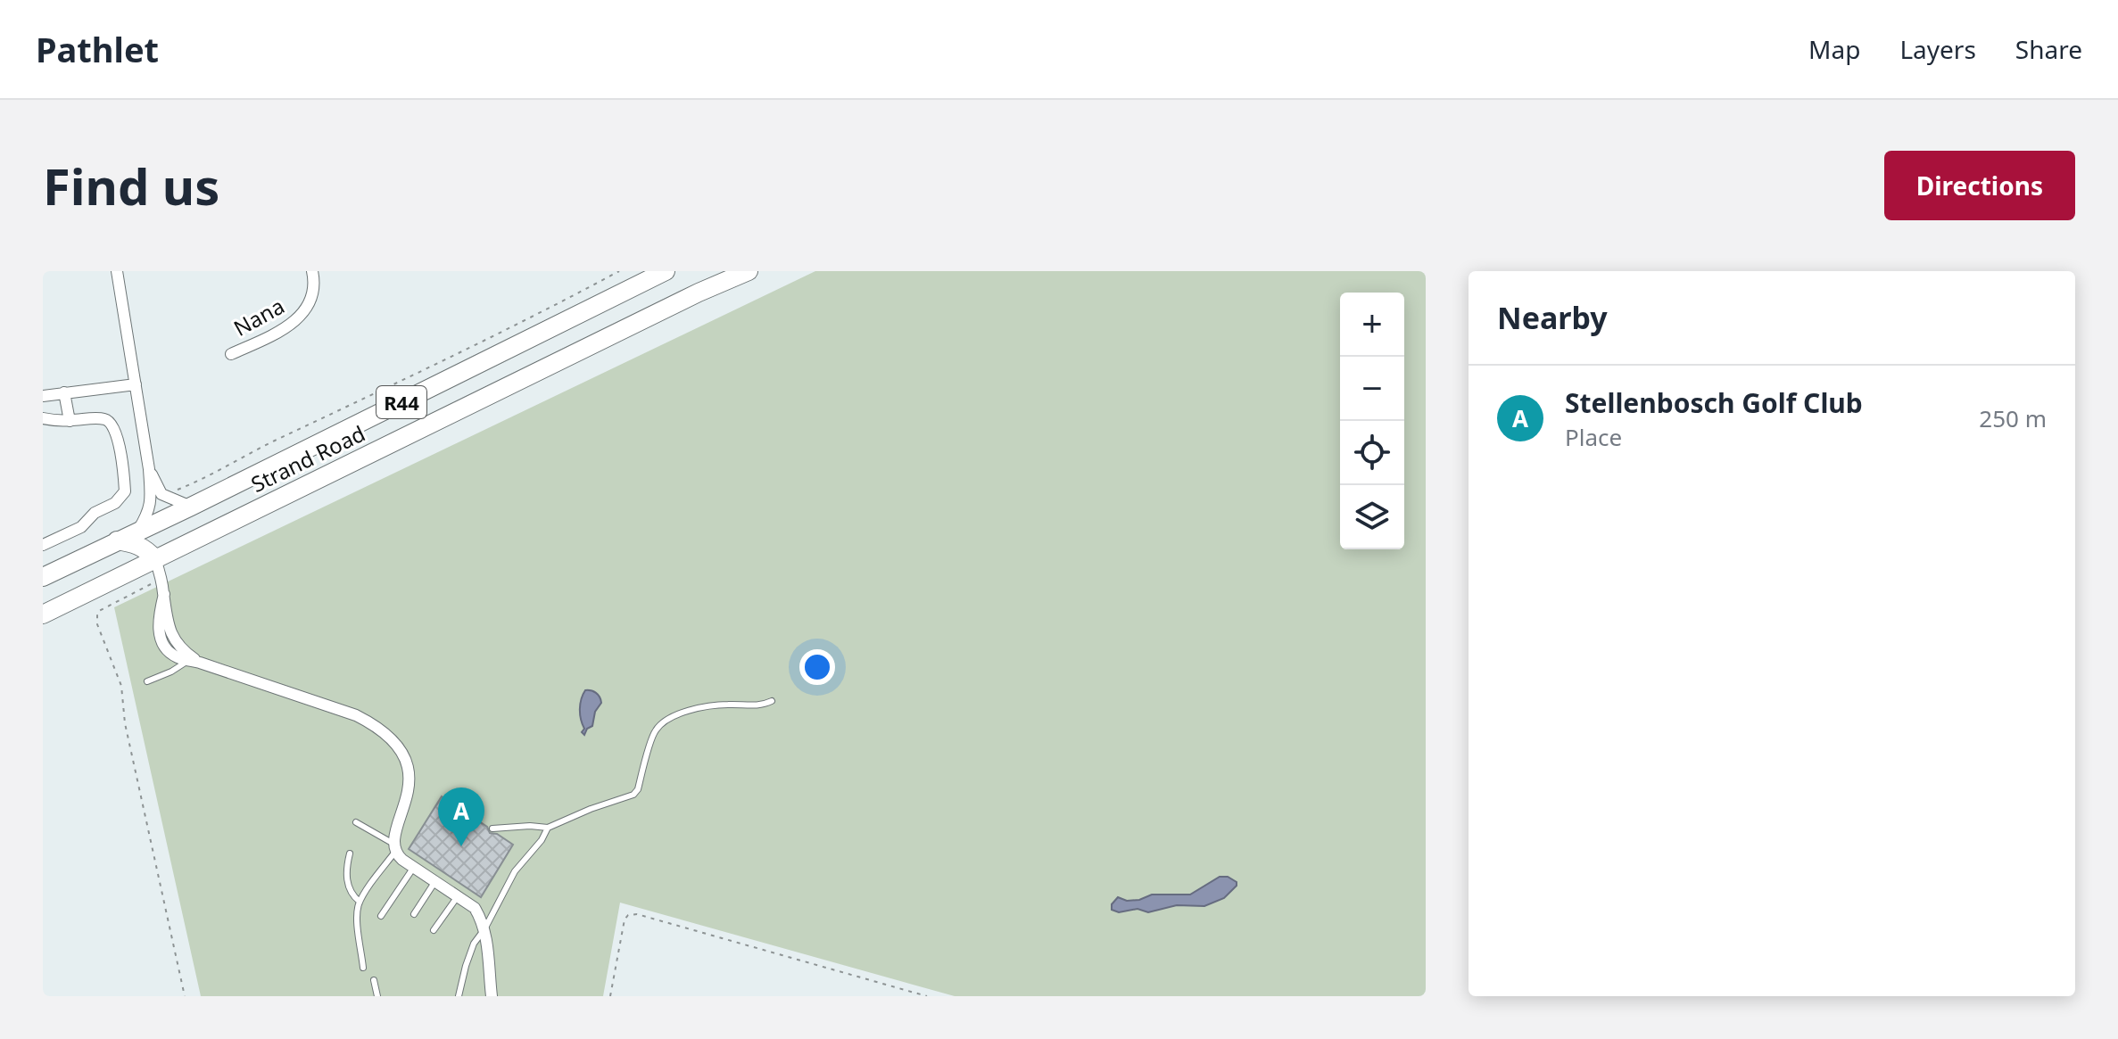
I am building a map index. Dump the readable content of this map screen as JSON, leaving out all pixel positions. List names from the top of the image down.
{
  "streets": {
    "main road": ["R44", "Strand Road"],
    "street": ["Nana"]
  },
  "page": {
    "header": "Pathlet",
    "nav": ["Map", "Layers", "Share"],
    "buttons": "Directions",
    "title": "Find us",
    "heading": "Nearby",
    "map_buttons": ["+", "−"],
    "list": [
      {
        "mark": "A",
        "name": "Stellenbosch Golf Club",
        "note": "Place",
        "value": "250 m"
      }
    ],
    "pins": "A"
  }
}
